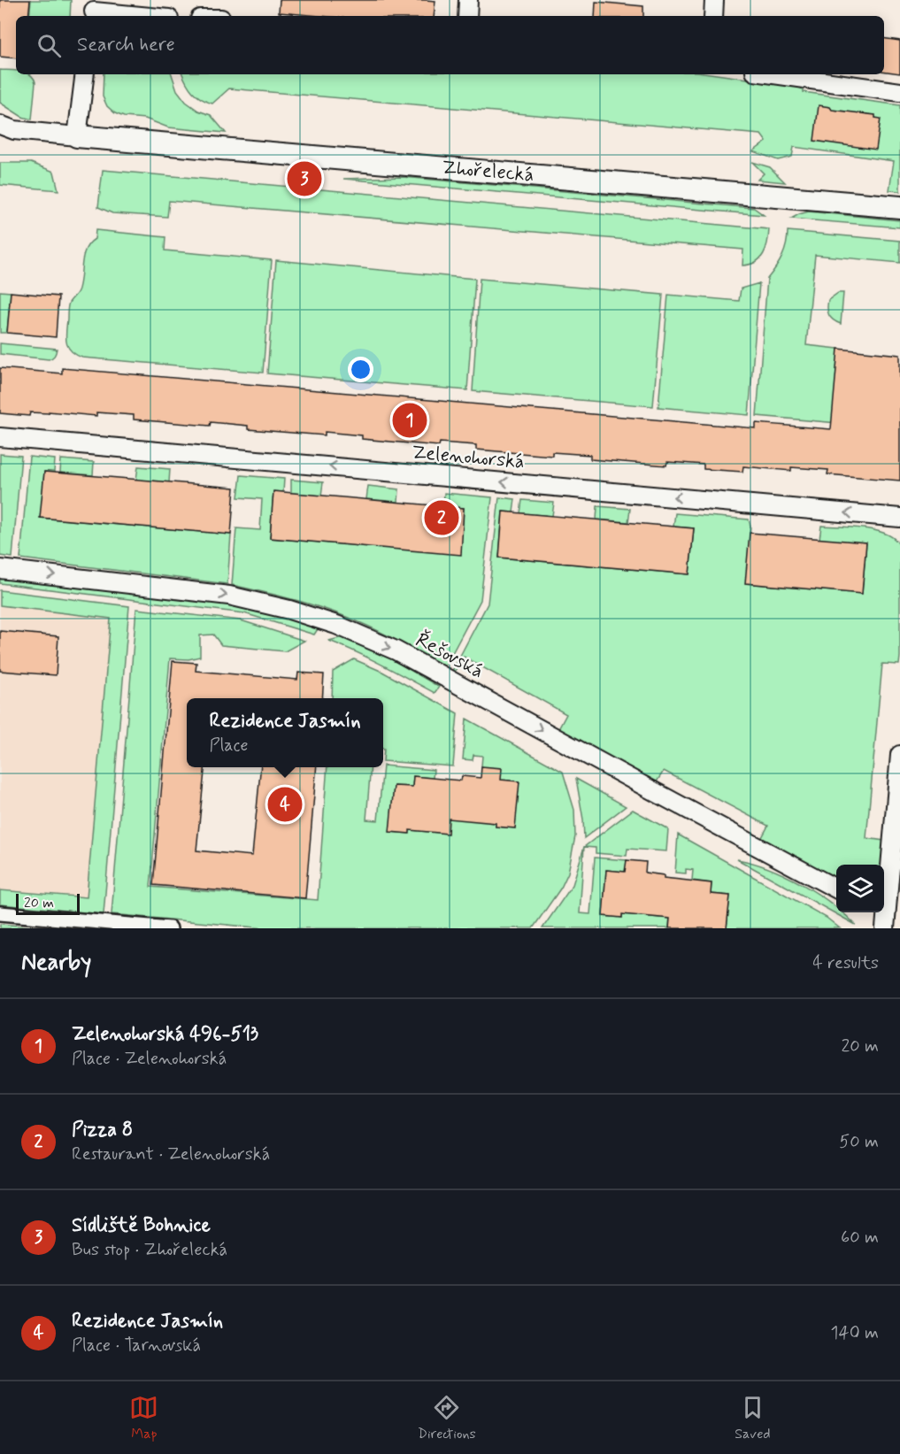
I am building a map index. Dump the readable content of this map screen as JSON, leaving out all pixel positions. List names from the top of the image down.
{
  "streets": {
    "street": ["Zhořelecká", "Zelenohorská", "Řešovská"]
  },
  "one_way": ["Zelenohorská", "Řešovská"],
  "scale_bar": "20 m",
  "page": {
    "search": "Search here",
    "pins": [
      "3",
      "1",
      "2",
      "4"
    ],
    "popup": ["Rezidence Jasmín", "Place"],
    "scale": "20 m",
    "heading": ["Nearby", "4 results"],
    "list": [
      {
        "mark": "1",
        "name": "Zelenohorská 496-513",
        "note": "Place · Zelenohorská",
        "value": "20 m"
      },
      {
        "mark": "2",
        "name": "Pizza 8",
        "note": "Restaurant · Zelenohorská",
        "value": "50 m"
      },
      {
        "mark": "3",
        "name": "Sídliště Bohnice",
        "note": "Bus stop · Zhořelecká",
        "value": "60 m"
      },
      {
        "mark": "4",
        "name": "Rezidence Jasmín",
        "note": "Place · Tarnovská",
        "value": "140 m"
      }
    ],
    "nav": ["Map", "Directions", "Saved"]
  }
}
